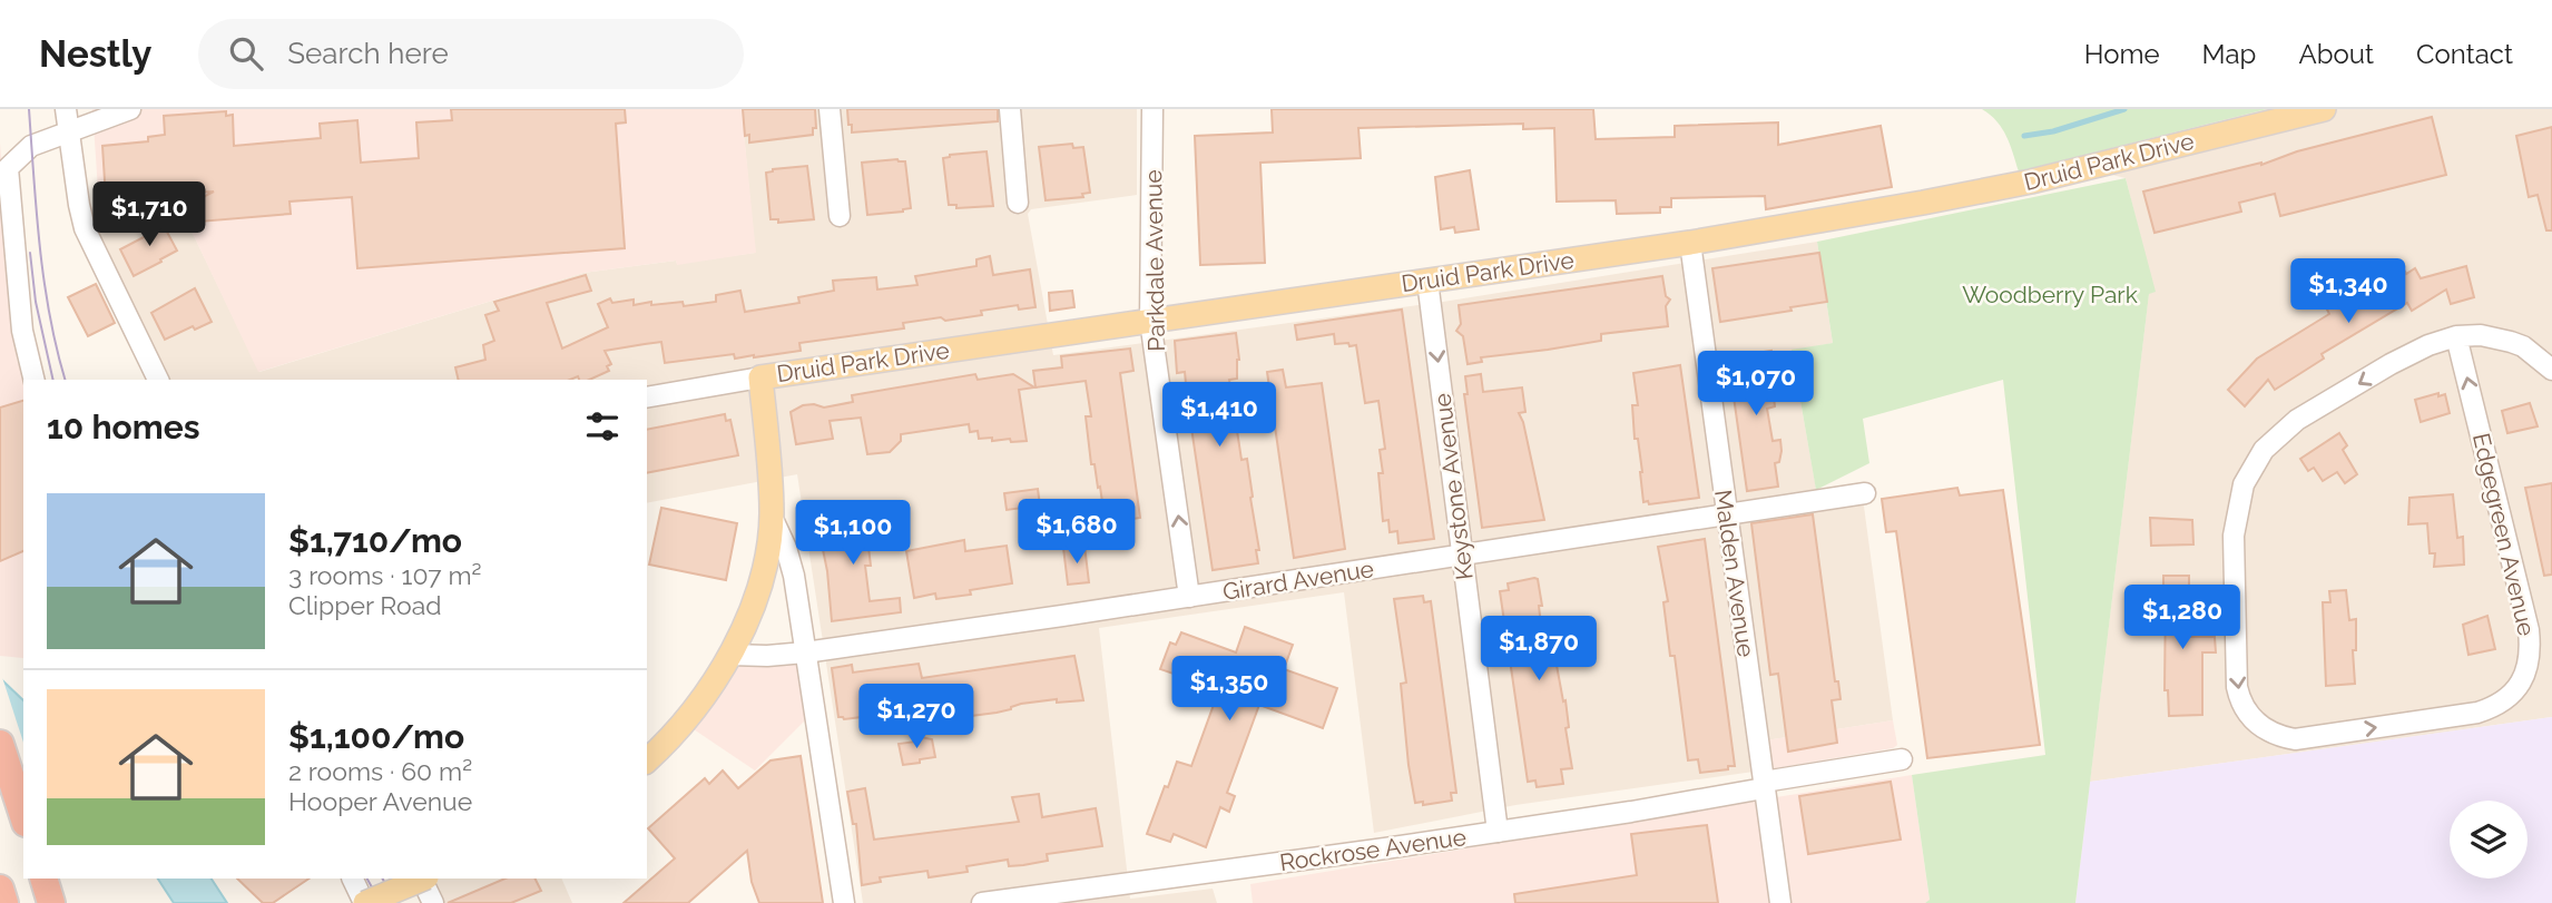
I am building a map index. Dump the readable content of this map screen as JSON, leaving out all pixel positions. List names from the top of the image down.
{
  "streets": {
    "main road": ["Druid Park Drive"],
    "street": [
      "Parkdale Avenue",
      "Keystone Avenue",
      "Edgegreen Avenue",
      "Malden Avenue",
      "Girard Avenue",
      "Rockrose Avenue"
    ]
  },
  "crossings": [
    ["Druid Park Drive", "Parkdale Avenue"],
    ["Druid Park Drive", "Keystone Avenue"],
    ["Druid Park Drive", "Malden Avenue"],
    ["Parkdale Avenue", "Girard Avenue"],
    ["Keystone Avenue", "Girard Avenue"],
    ["Keystone Avenue", "Rockrose Avenue"],
    ["Malden Avenue", "Girard Avenue"],
    ["Malden Avenue", "Rockrose Avenue"]
  ],
  "one_way": ["Parkdale Avenue", "Keystone Avenue"],
  "parks": ["Woodberry Park"],
  "page": {
    "header": "Nestly",
    "search": "Search here",
    "nav": [
      "Home",
      "Map",
      "About",
      "Contact"
    ],
    "price": [
      "$1,710",
      "$1,340",
      "$1,070",
      "$1,410",
      "$1,680",
      "$1,100",
      "$1,280",
      "$1,870",
      "$1,350",
      "$1,270"
    ],
    "heading": "10 homes",
    "list": [
      {
        "name": "$1,710/mo",
        "note": "3 rooms · 107 m² · Clipper Road"
      },
      {
        "name": "$1,100/mo",
        "note": "2 rooms · 60 m² · Hooper Avenue"
      }
    ]
  }
}
